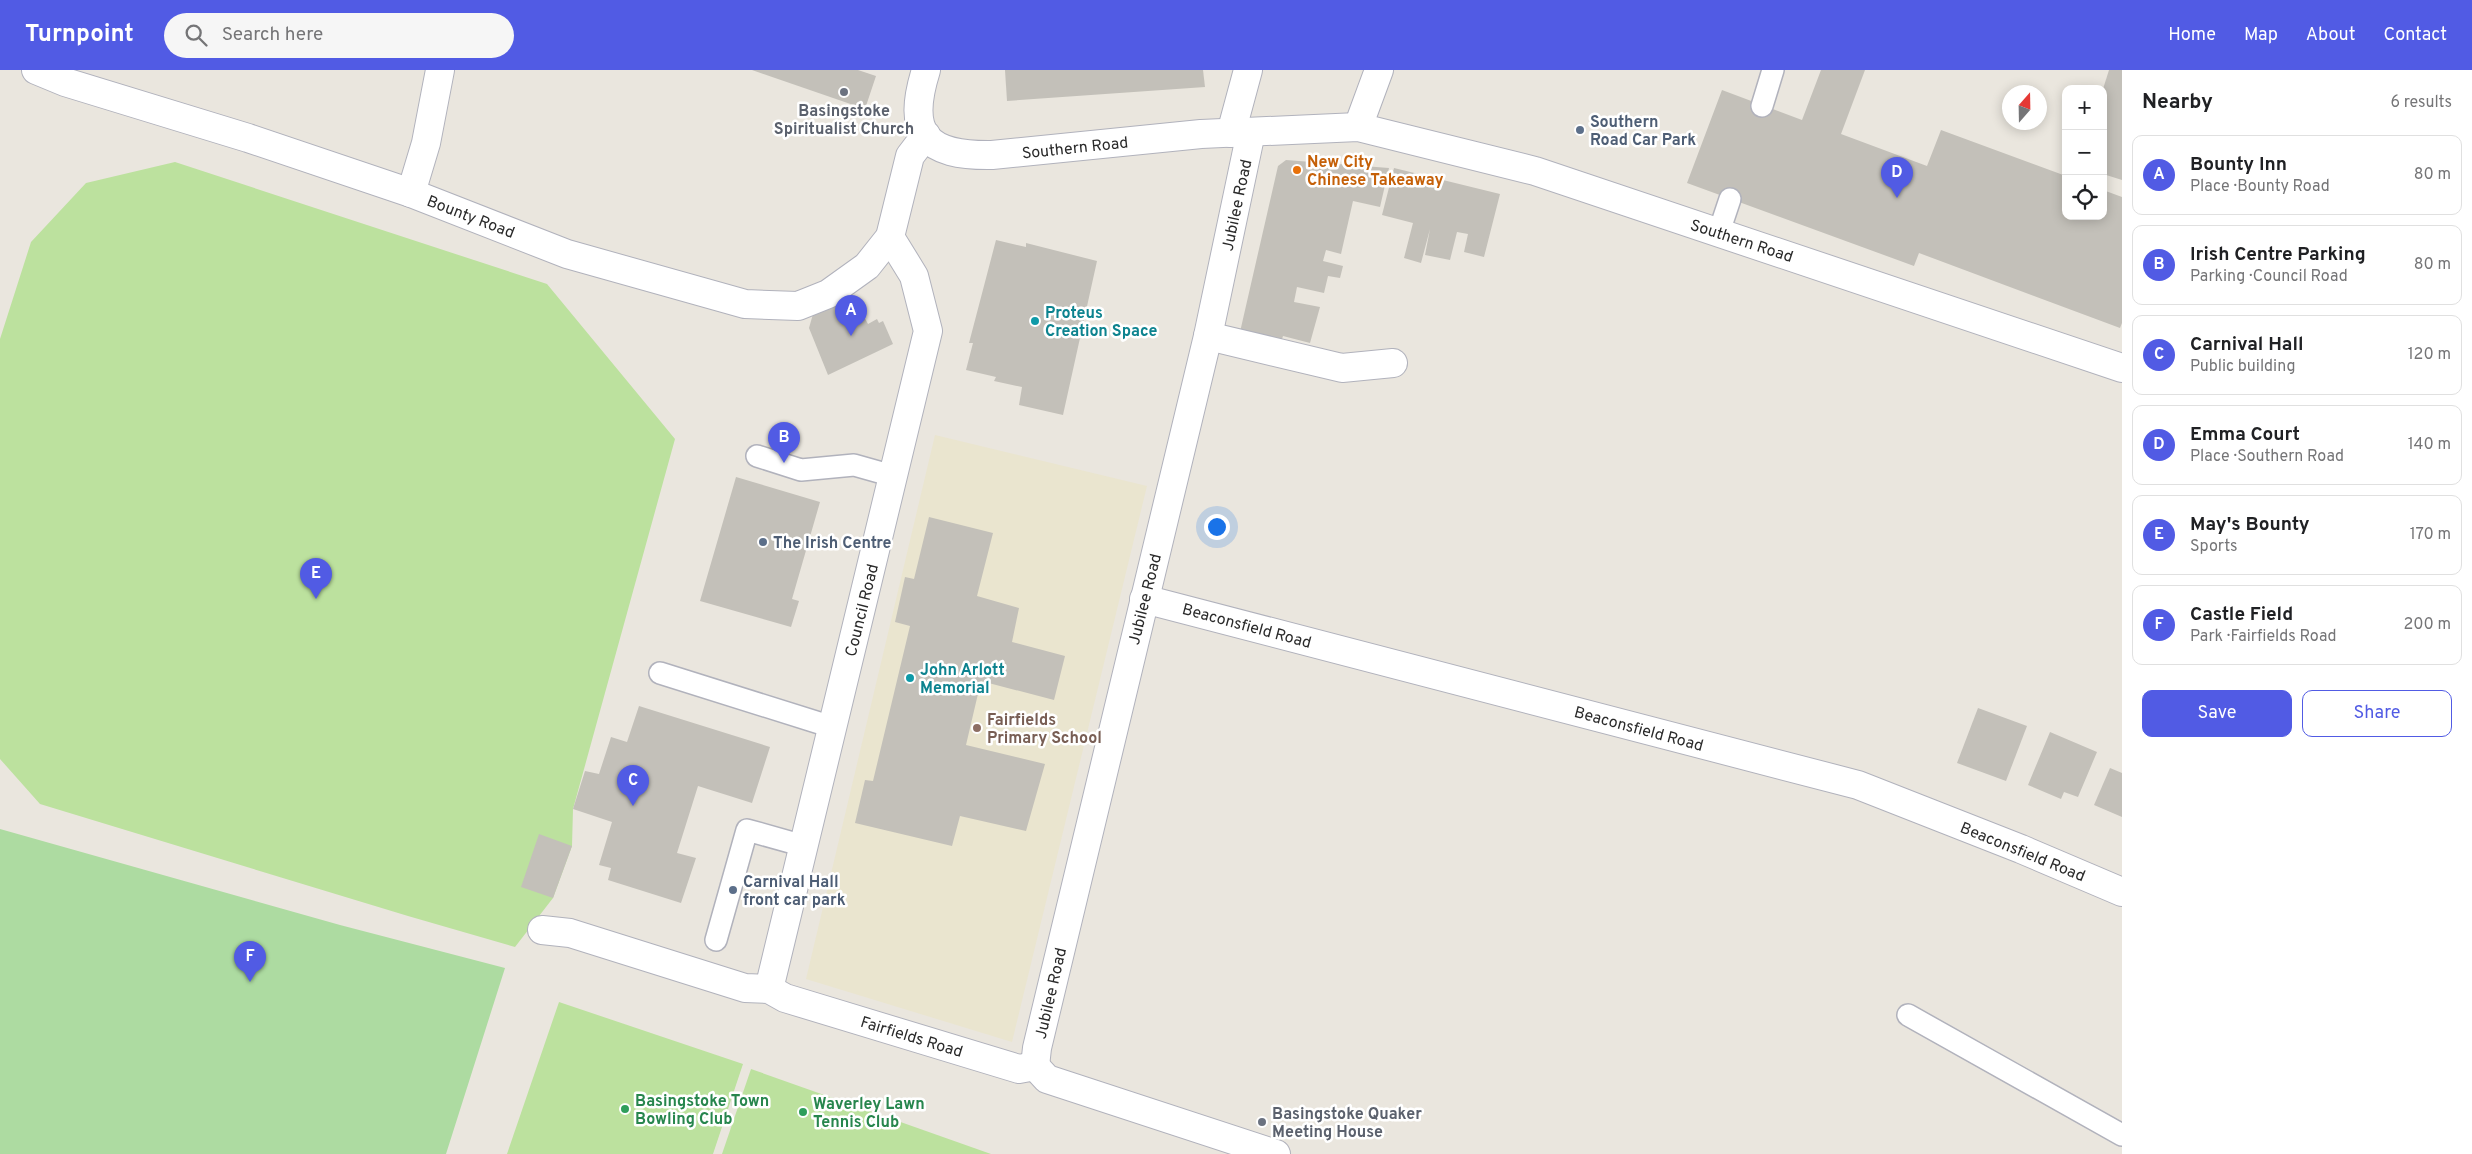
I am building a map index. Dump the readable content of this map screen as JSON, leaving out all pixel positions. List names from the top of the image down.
{
  "streets": {
    "street": [
      "Southern Road",
      "Jubilee Road",
      "Bounty Road",
      "Council Road",
      "Beaconsfield Road",
      "Fairfields Road"
    ]
  },
  "crossings": [
    ["Southern Road", "Jubilee Road"],
    ["Jubilee Road", "Beaconsfield Road"],
    ["Jubilee Road", "Fairfields Road"],
    ["Bounty Road", "Council Road"],
    ["Council Road", "Fairfields Road"]
  ],
  "places": [
    "Basingstoke Spiritualist Church",
    "Southern Road Car Park",
    "New City Chinese Takeaway",
    "Proteus Creation Space",
    "The Irish Centre",
    "John Arlott Memorial",
    "Fairfields Primary School",
    "Carnival Hall front car park",
    "Basingstoke Town Bowling Club",
    "Waverley Lawn Tennis Club",
    "Basingstoke Quaker Meeting House"
  ],
  "north": "top",
  "page": {
    "header": "Turnpoint",
    "search": "Search here",
    "nav": [
      "Home",
      "Map",
      "About",
      "Contact"
    ],
    "heading": ["Nearby", "6 results"],
    "map_buttons": ["+", "−"],
    "list": [
      {
        "mark": "A",
        "name": "Bounty Inn",
        "note": "Place · Bounty Road",
        "value": "80 m"
      },
      {
        "mark": "B",
        "name": "Irish Centre Parking",
        "note": "Parking · Council Road",
        "value": "80 m"
      },
      {
        "mark": "C",
        "name": "Carnival Hall",
        "note": "Public building",
        "value": "120 m"
      },
      {
        "mark": "D",
        "name": "Emma Court",
        "note": "Place · Southern Road",
        "value": "140 m"
      },
      {
        "mark": "E",
        "name": "May's Bounty",
        "note": "Sports",
        "value": "170 m"
      },
      {
        "mark": "F",
        "name": "Castle Field",
        "note": "Park · Fairfields Road",
        "value": "200 m"
      }
    ],
    "pins": [
      "D",
      "A",
      "B",
      "E",
      "C",
      "F"
    ],
    "buttons": ["Save", "Share"]
  }
}
